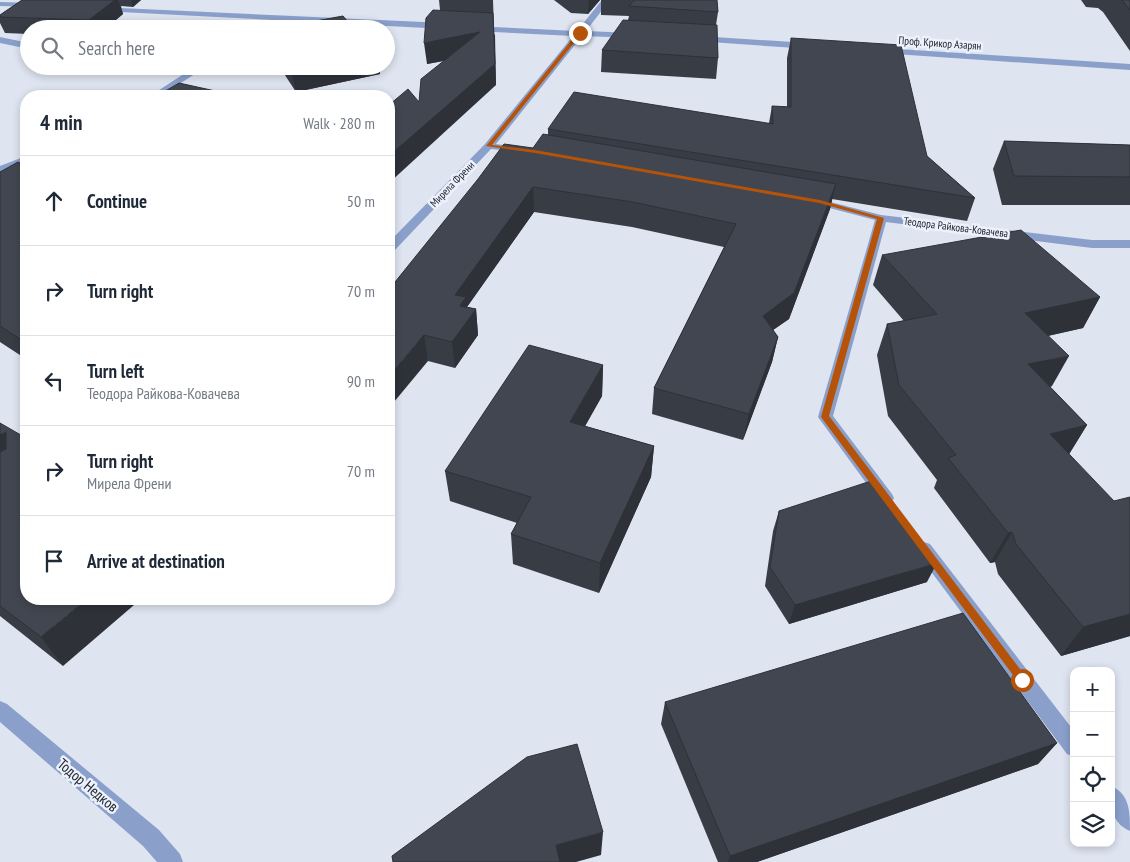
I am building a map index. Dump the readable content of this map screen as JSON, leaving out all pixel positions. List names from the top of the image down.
{
  "streets": {
    "street": [
      "Проф. Крикор Азарян",
      "Мирела Френи",
      "Теодора Райкова-Ковачева",
      "Тодор Недков"
    ]
  },
  "page": {
    "search": "Search here",
    "heading": ["4 min", "Walk · 280 m"],
    "list": [
      ["Continue", "50 m"],
      ["Turn right", "70 m"],
      ["Turn left", "Теодора Райкова-Ковачева", "90 m"],
      ["Turn right", "Мирела Френи", "70 m"],
      "Arrive at destination"
    ],
    "map_buttons": ["+", "−"]
  }
}
